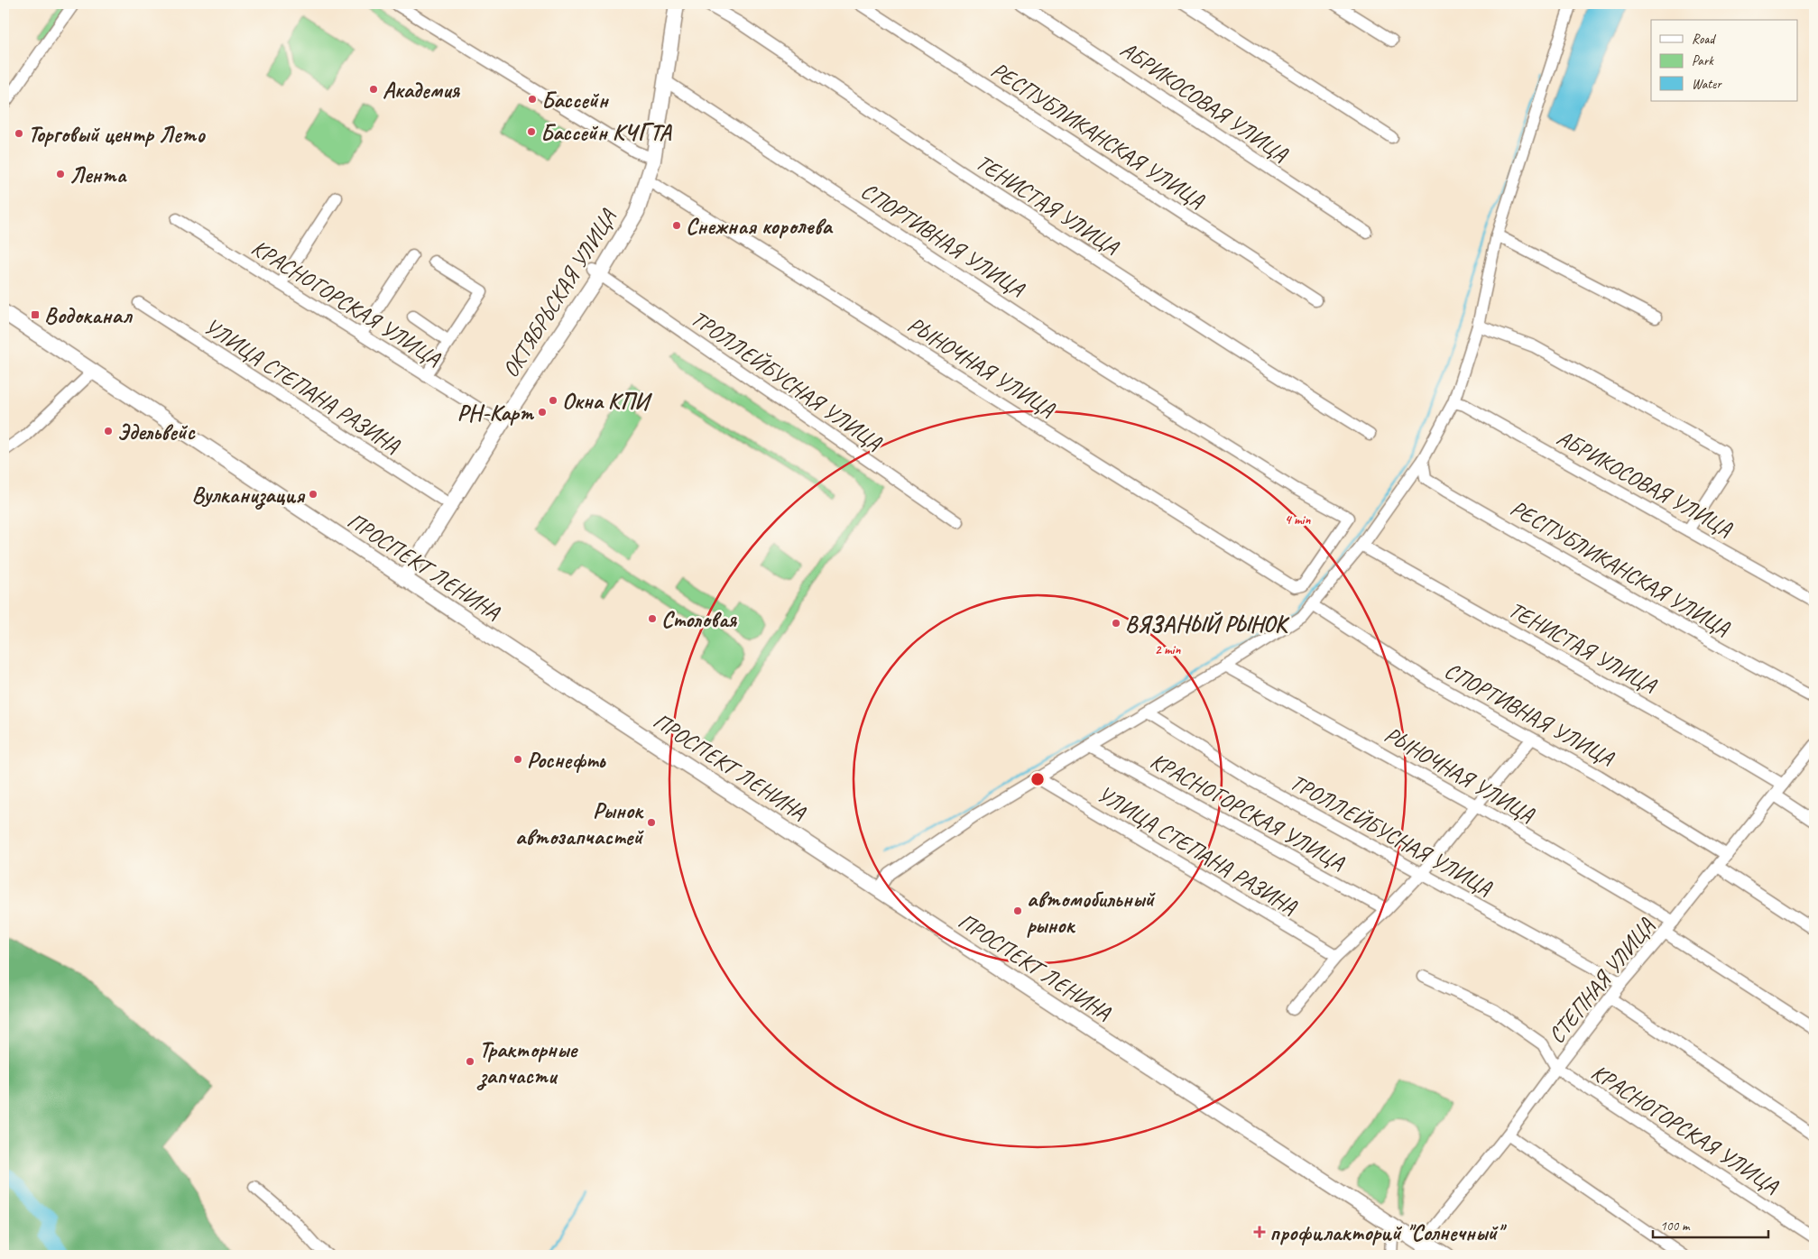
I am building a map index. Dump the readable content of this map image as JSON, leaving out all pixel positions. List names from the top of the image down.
{
  "streets": {
    "main road": ["ОКТЯБРЬСКАЯ УЛИЦА", "ПРОСПЕКТ ЛЕНИНА"],
    "street": [
      "АБРИКОСОВАЯ УЛИЦА",
      "РЕСПУБЛИКАНСКАЯ УЛИЦА",
      "ТЕНИСТАЯ УЛИЦА",
      "СПОРТИВНАЯ УЛИЦА",
      "КРАСНОГОРСКАЯ УЛИЦА",
      "РЫНОЧНАЯ УЛИЦА",
      "ТРОЛЛЕЙБУСНАЯ УЛИЦА",
      "УЛИЦА СТЕПАНА РАЗИНА",
      "СТЕПНАЯ УЛИЦА"
    ]
  },
  "crossings": [
    ["ТЕНИСТАЯ УЛИЦА", "СТЕПНАЯ УЛИЦА"],
    ["СПОРТИВНАЯ УЛИЦА", "ОКТЯБРЬСКАЯ УЛИЦА"],
    ["СПОРТИВНАЯ УЛИЦА", "РЫНОЧНАЯ УЛИЦА"],
    ["СПОРТИВНАЯ УЛИЦА", "СТЕПНАЯ УЛИЦА"],
    ["ОКТЯБРЬСКАЯ УЛИЦА", "КРАСНОГОРСКАЯ УЛИЦА"],
    ["ОКТЯБРЬСКАЯ УЛИЦА", "РЫНОЧНАЯ УЛИЦА"],
    ["ОКТЯБРЬСКАЯ УЛИЦА", "ТРОЛЛЕЙБУСНАЯ УЛИЦА"],
    ["ОКТЯБРЬСКАЯ УЛИЦА", "УЛИЦА СТЕПАНА РАЗИНА"],
    ["ОКТЯБРЬСКАЯ УЛИЦА", "ПРОСПЕКТ ЛЕНИНА"],
    ["КРАСНОГОРСКАЯ УЛИЦА", "СТЕПНАЯ УЛИЦА"],
    ["РЫНОЧНАЯ УЛИЦА", "СТЕПНАЯ УЛИЦА"],
    ["ТРОЛЛЕЙБУСНАЯ УЛИЦА", "СТЕПНАЯ УЛИЦА"],
    ["ПРОСПЕКТ ЛЕНИНА", "СТЕПНАЯ УЛИЦА"]
  ],
  "places": {
    "other": [
      "Академия",
      "Бассейн",
      "Бассейн КЧГТА",
      "Торговый центр Лето",
      "Лента",
      "Снежная королева",
      "Окна КПИ",
      "РН-Карт",
      "Эдельвейс",
      "Вулканизация",
      "Столовая",
      "ВЯЗАНЫЙ РЫНОК",
      "Роснефть",
      "Рынок автозапчастей",
      "автомобильный рынок",
      "Тракторные запчасти"
    ],
    "transit": ["Водоканал"],
    "health": ["профилакторий \"Солнечный\""]
  },
  "legend": ["Road", "Park", "Water"],
  "scale_bar": "100 m",
  "rings": ["4 min", "2 min"]
}
